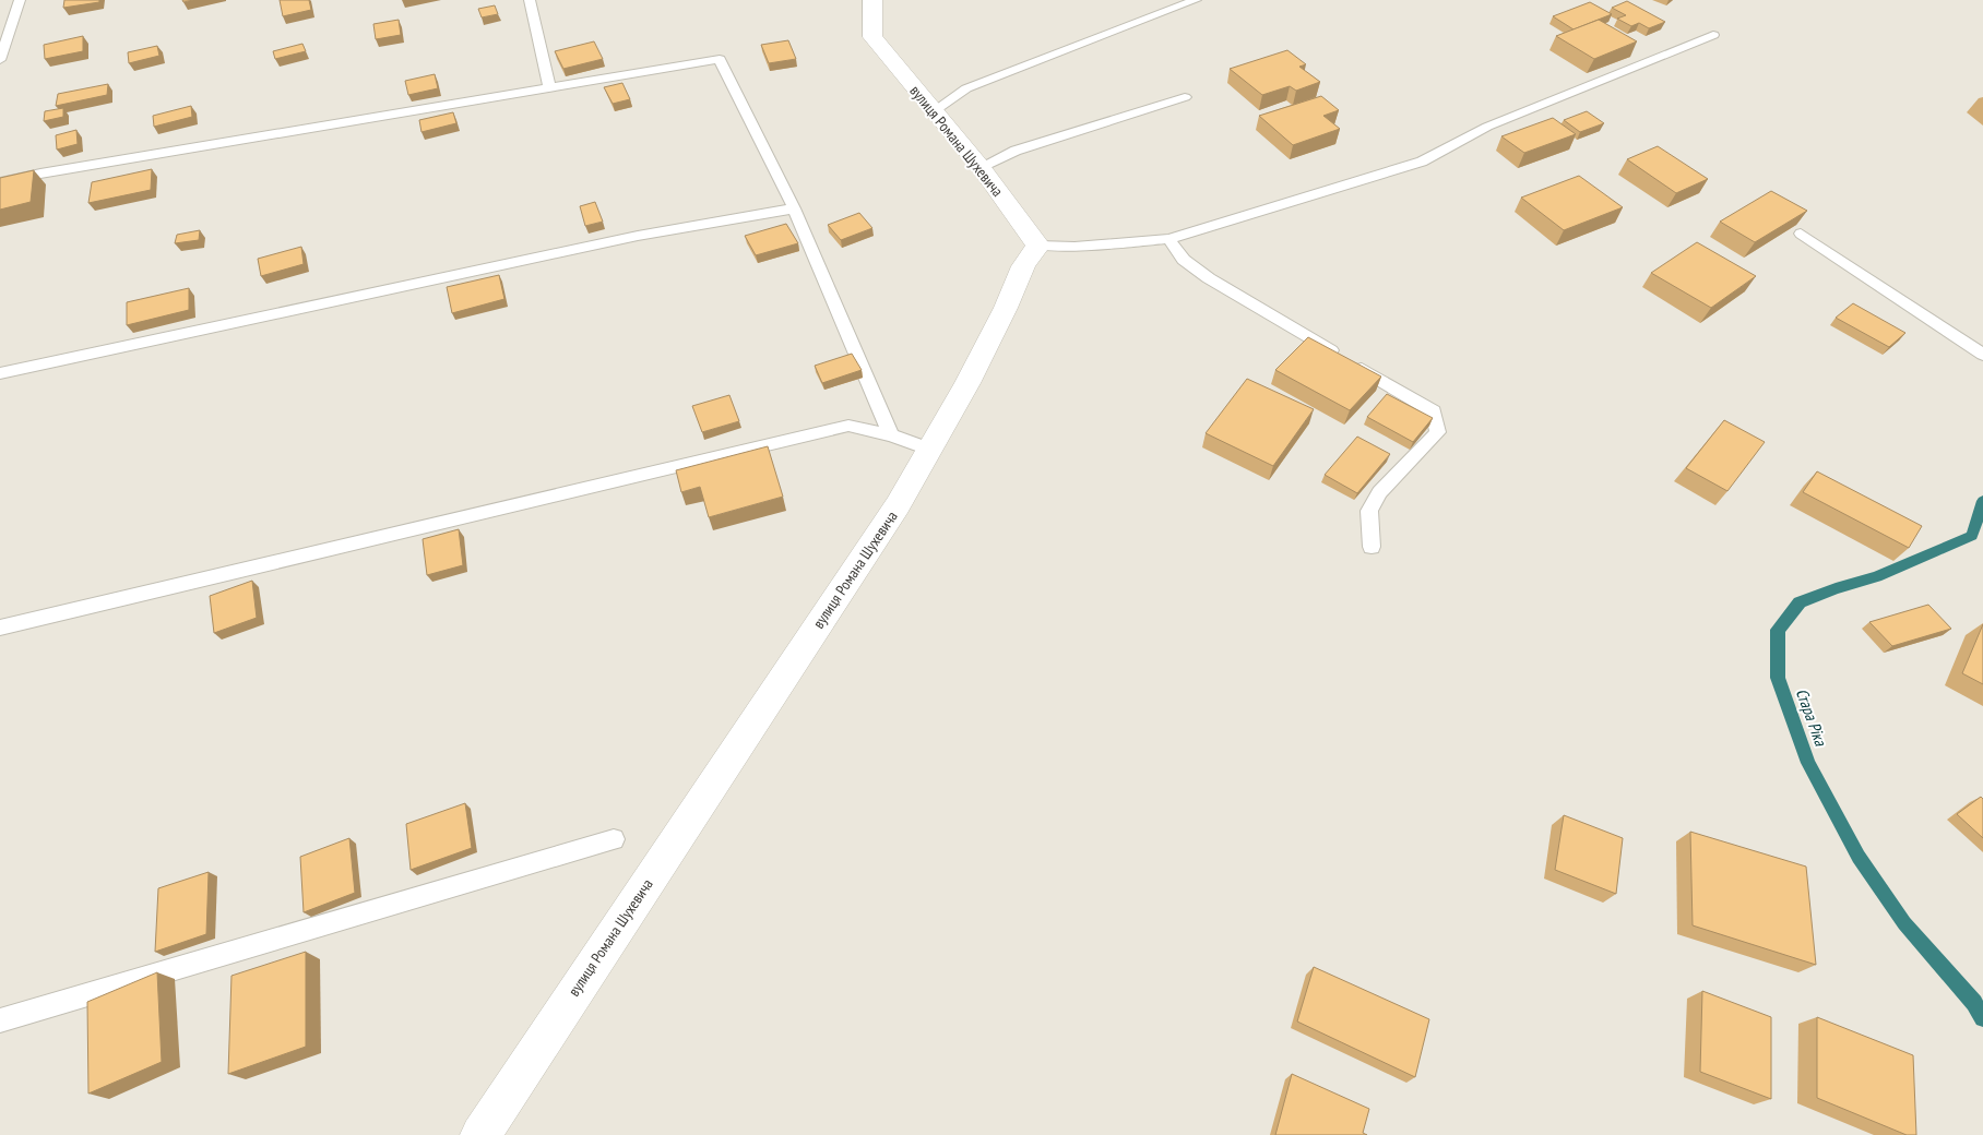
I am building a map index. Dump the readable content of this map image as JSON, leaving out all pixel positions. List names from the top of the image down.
{
  "streets": {
    "street": ["вулиця Романа Шухевича"]
  },
  "water": ["Стара Ріка"]
}
